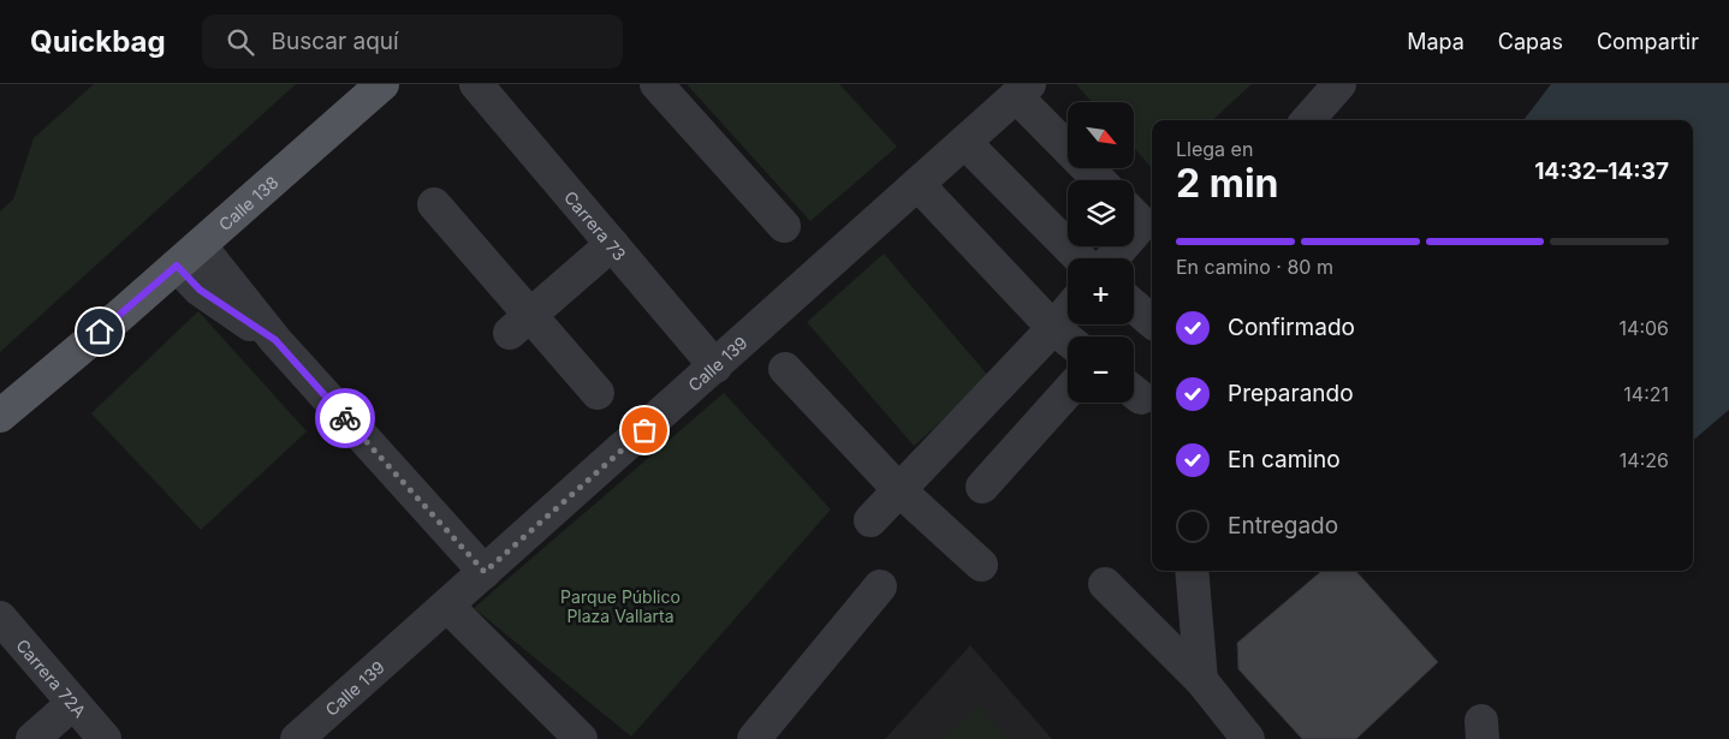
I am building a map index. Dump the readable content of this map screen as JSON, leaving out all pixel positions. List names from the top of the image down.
{
  "streets": {
    "main road": ["Calle 138"],
    "street": ["Carrera 73", "Calle 139", "Carrera 72A"]
  },
  "crossings": [
    ["Carrera 73", "Calle 139"]
  ],
  "parks": ["Parque Público Plaza Vallarta"],
  "north": "bottom right",
  "page": {
    "header": "Quickbag",
    "search": "Buscar aquí",
    "nav": ["Mapa", "Capas", "Compartir"],
    "map_buttons": ["+", "−"],
    "heading": ["2 min", "Llega en", "14:32–14:37"],
    "bar": "En camino · 80 m",
    "list": [
      ["Confirmado", "14:06"],
      ["Preparando", "14:21"],
      ["En camino", "14:26"],
      "Entregado"
    ]
  }
}
